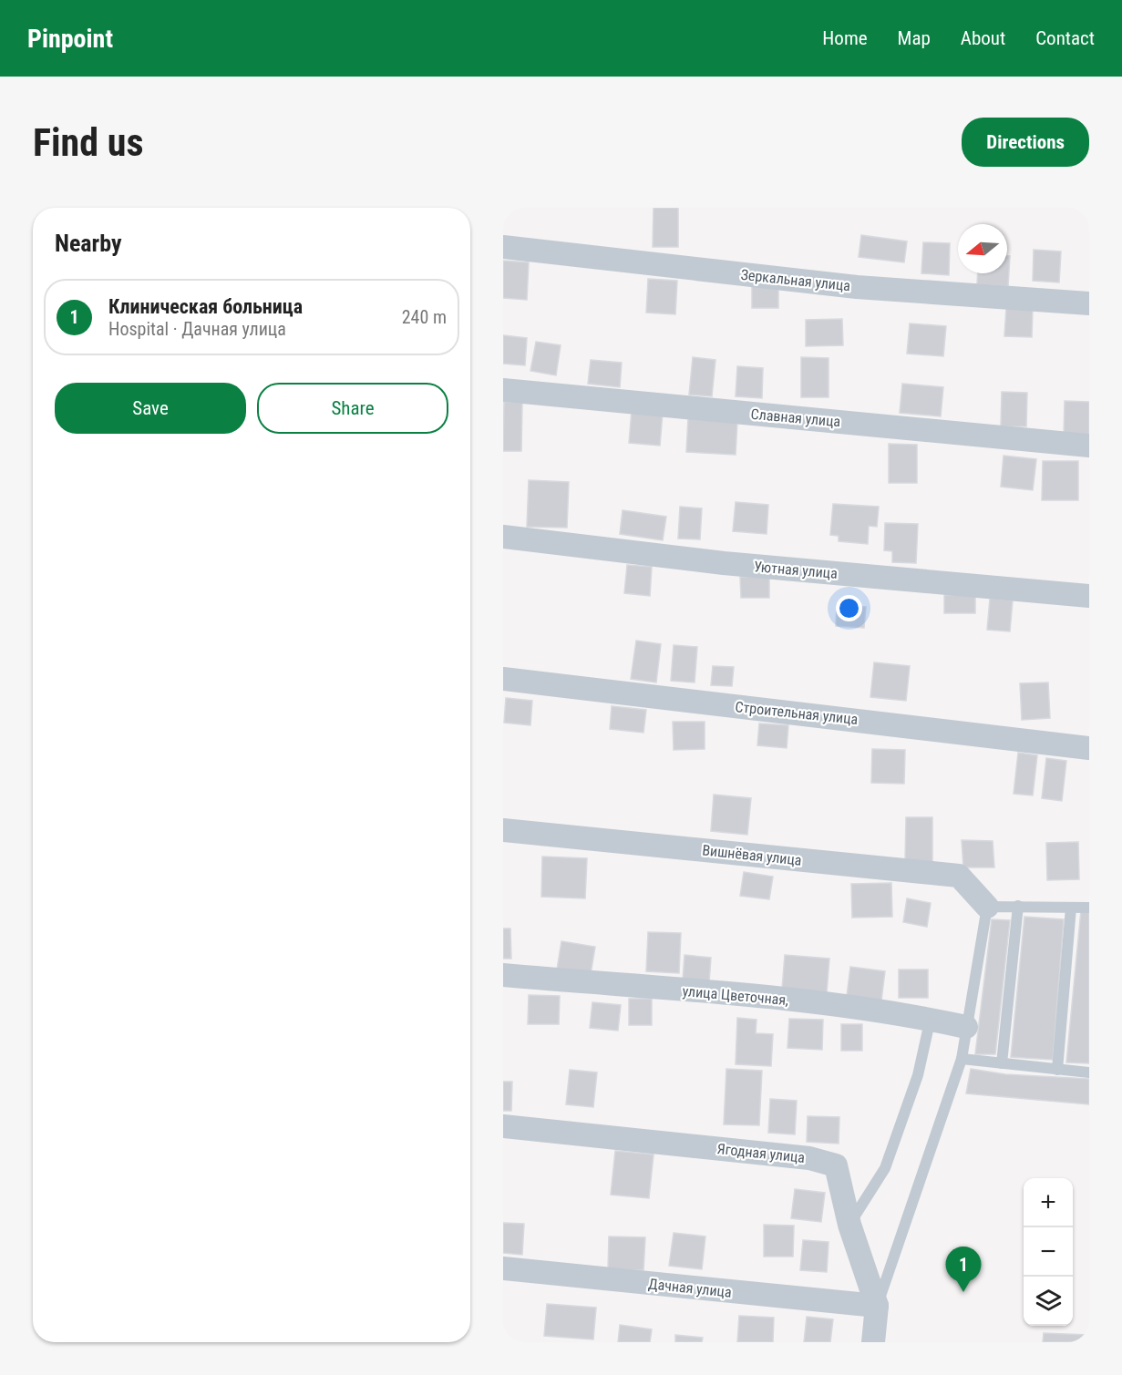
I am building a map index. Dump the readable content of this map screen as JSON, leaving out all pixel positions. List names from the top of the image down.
{
  "streets": {
    "street": [
      "Зеркальная улица",
      "Славная улица",
      "Уютная улица",
      "Строительная улица",
      "Вишнёвая улица",
      "улица Цветочная,",
      "Ягодная улица",
      "Дачная улица"
    ]
  },
  "crossings": [
    ["Ягодная улица", "Дачная улица"]
  ],
  "north": "left",
  "page": {
    "header": "Pinpoint",
    "nav": [
      "Home",
      "Map",
      "About",
      "Contact"
    ],
    "buttons": [
      "Directions",
      ["Save", "Share"]
    ],
    "title": "Find us",
    "heading": "Nearby",
    "list": [
      {
        "mark": "1",
        "name": "Клиническая больница",
        "note": "Hospital · Дачная улица",
        "value": "240 m"
      }
    ],
    "map_buttons": ["+", "−"],
    "pins": "1"
  }
}
